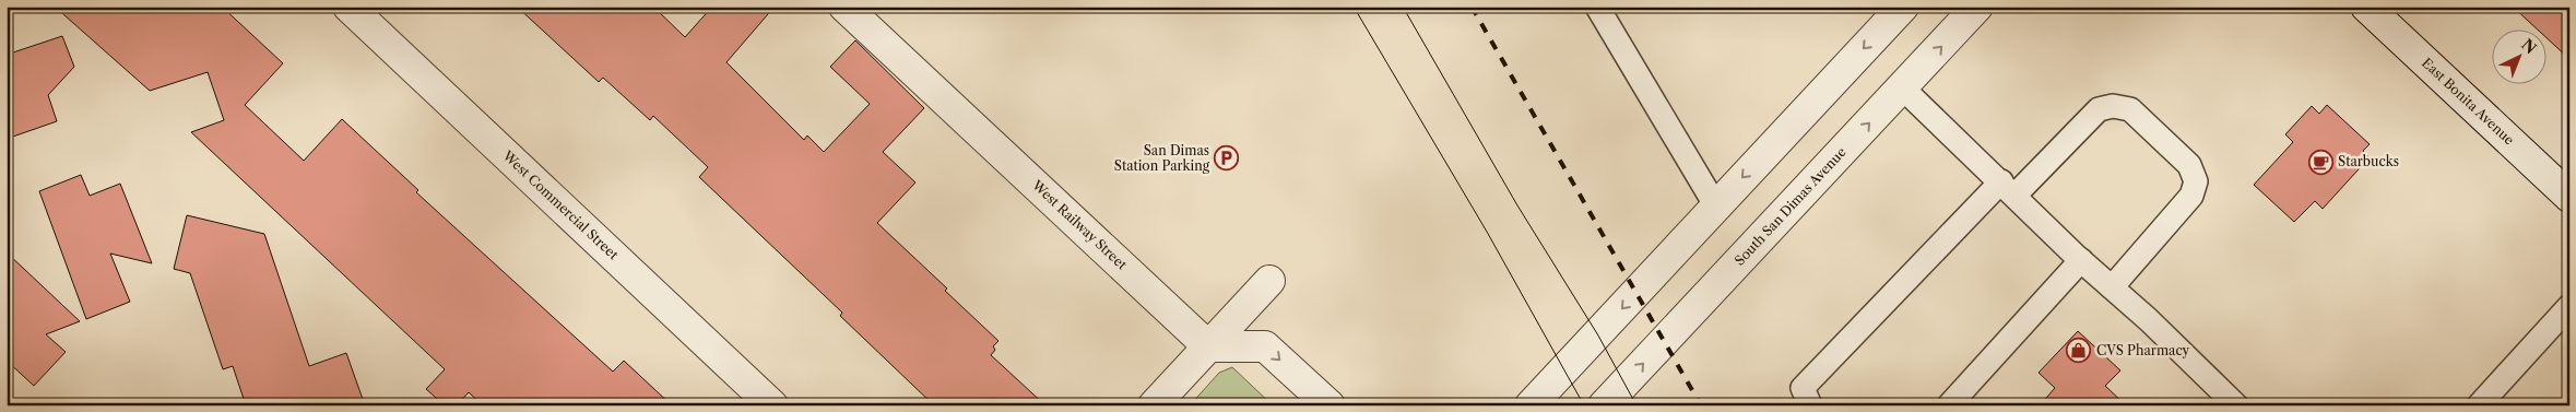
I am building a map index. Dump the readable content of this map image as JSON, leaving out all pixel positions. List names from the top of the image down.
{
  "streets": {
    "street": [
      "East Bonita Avenue",
      "West Commercial Street",
      "South San Dimas Avenue",
      "West Railway Street"
    ]
  },
  "places": {
    "parking": ["San Dimas Station Parking"],
    "cafe": ["Starbucks"],
    "shop": ["CVS Pharmacy"]
  },
  "north": "top right"
}
